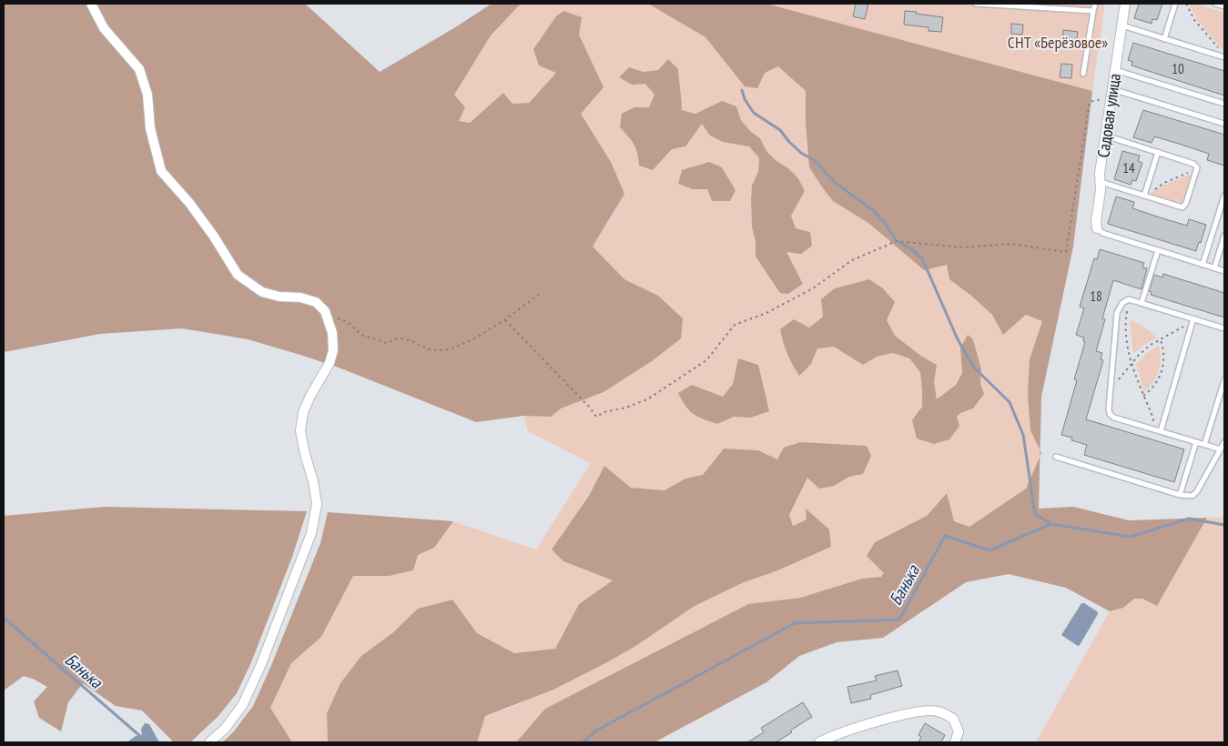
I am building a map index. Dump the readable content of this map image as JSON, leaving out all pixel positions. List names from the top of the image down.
{
  "streets": {
    "street": ["Садовая улица"]
  },
  "water": ["Банька"],
  "parks": ["СНТ «Берёзовое»"],
  "house_numbers": ["10", "14", "18"]
}
